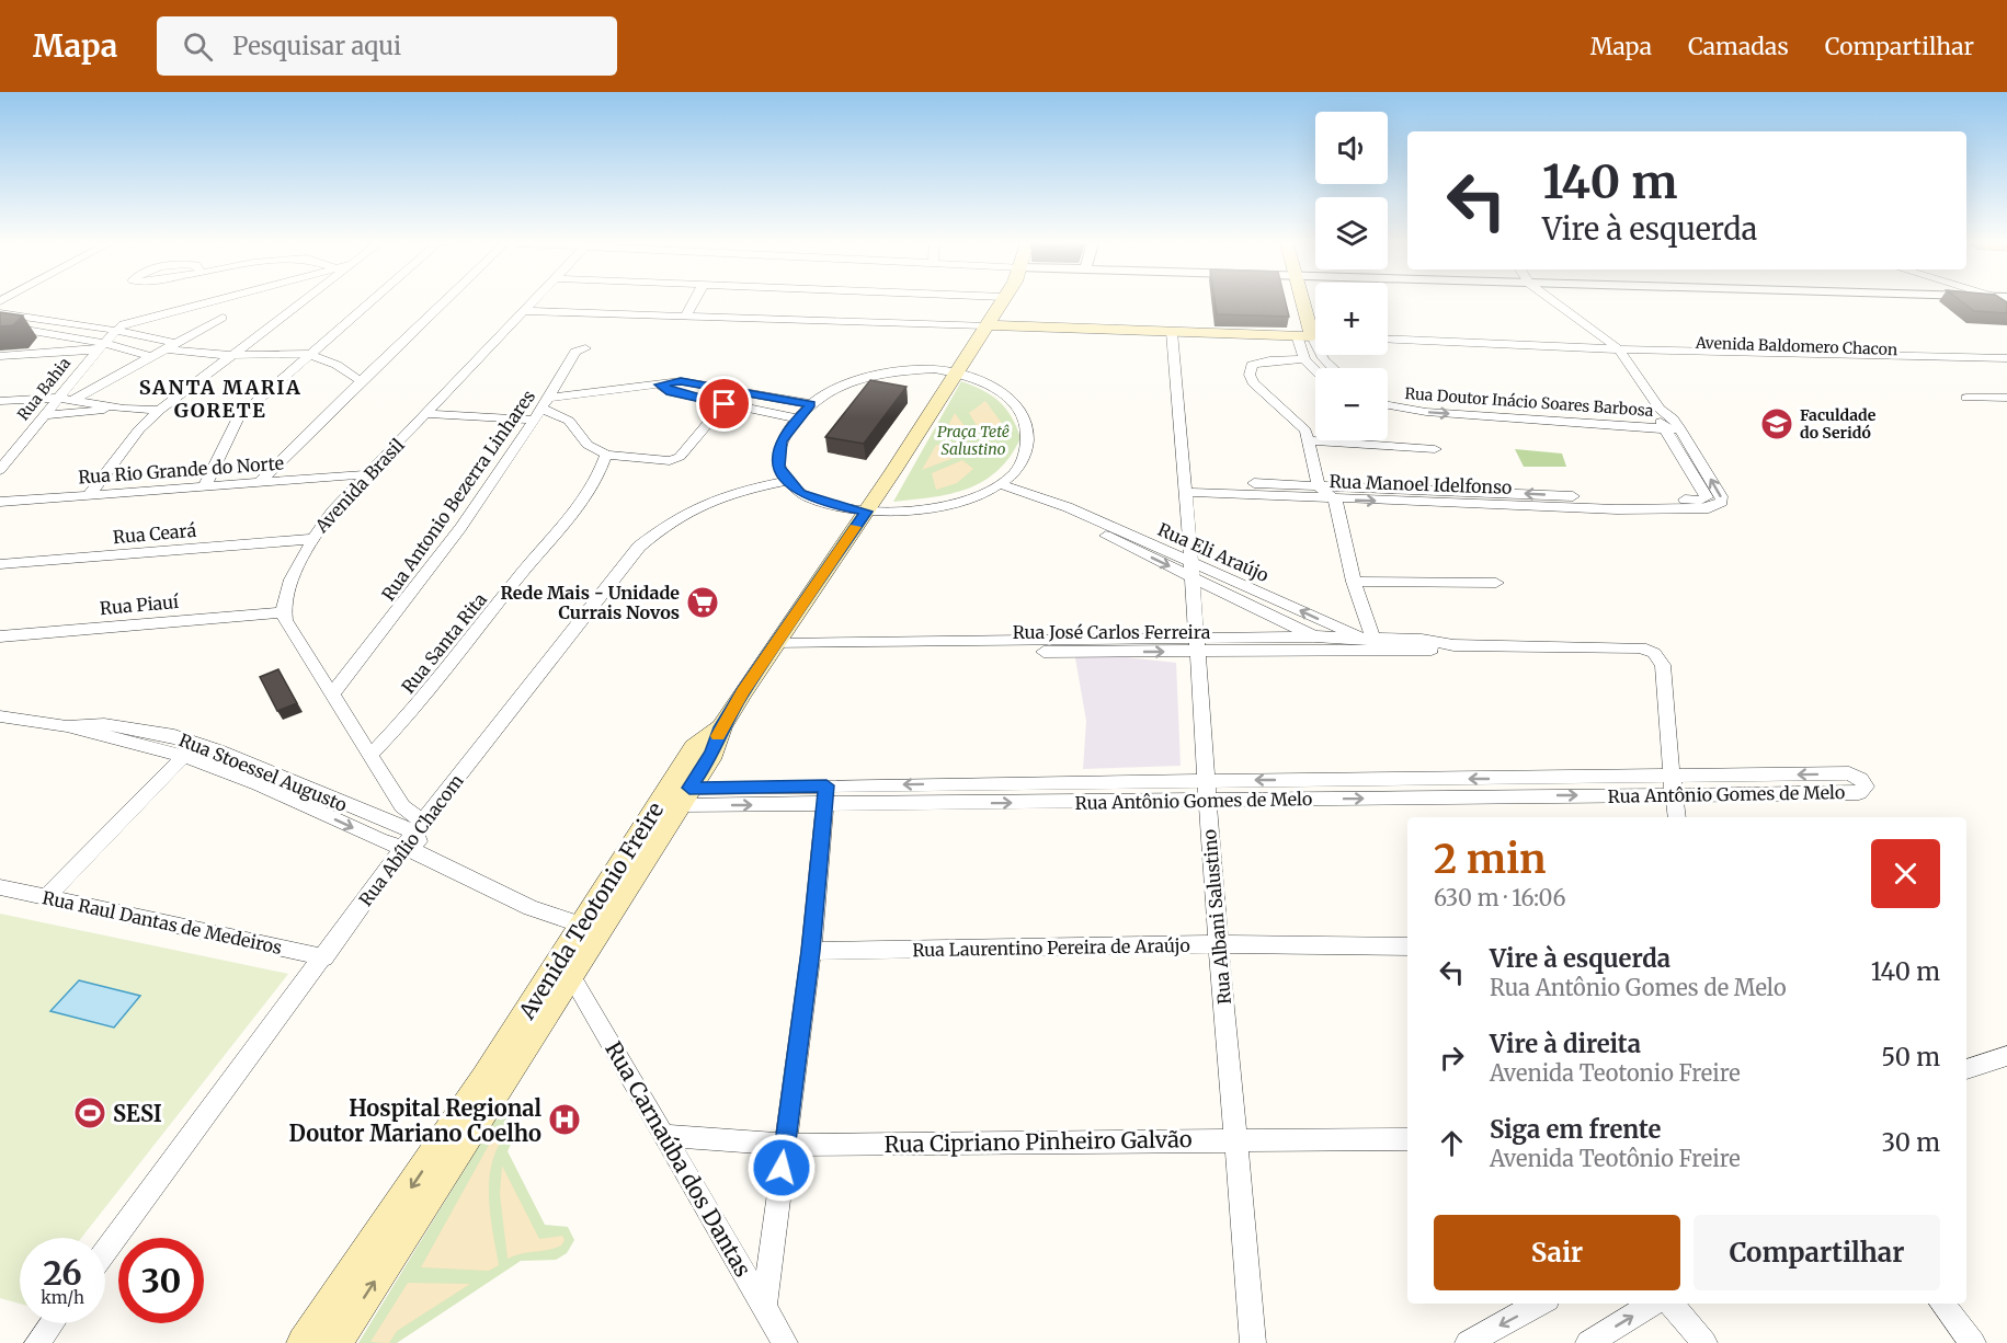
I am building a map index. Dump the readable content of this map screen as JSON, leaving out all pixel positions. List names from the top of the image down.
{
  "streets": {
    "main road": ["Avenida Teotonio Freire"],
    "street": [
      "Avenida Baldomero Chacon",
      "Rua Bahia",
      "Rua Doutor Inácio Soares Barbosa",
      "Rua Rio Grande do Norte",
      "Rua Manoel Idelfonso",
      "Avenida Brasil",
      "Rua Antonio Bezerra Linhares",
      "Rua Ceará",
      "Rua Eli Araújo",
      "Rua Piauí",
      "Rua José Carlos Ferreira",
      "Rua Santa Rita",
      "Rua Stoessel Augusto",
      "Rua Antônio Gomes de Melo",
      "Rua Abílio Chacom",
      "Rua Albani Salustino",
      "Rua Raul Dantas de Medeiros",
      "Rua Laurentino Pereira de Araújo",
      "Rua Cipriano Pinheiro Galvão",
      "Rua Carnaúba dos Dantas"
    ]
  },
  "crossings": [
    ["Rua Rio Grande do Norte", "Avenida Brasil"],
    ["Rua Manoel Idelfonso", "Rua Albani Salustino"],
    ["Avenida Brasil", "Rua Ceará"],
    ["Avenida Brasil", "Rua Piauí"],
    ["Rua Eli Araújo", "Rua José Carlos Ferreira"],
    ["Rua Eli Araújo", "Rua Albani Salustino"],
    ["Rua José Carlos Ferreira", "Rua Antônio Gomes de Melo"],
    ["Rua José Carlos Ferreira", "Rua Albani Salustino"],
    ["Rua Stoessel Augusto", "Rua Abílio Chacom"],
    ["Rua Antônio Gomes de Melo", "Avenida Teotonio Freire"],
    ["Rua Antônio Gomes de Melo", "Rua Albani Salustino"],
    ["Rua Abílio Chacom", "Rua Raul Dantas de Medeiros"],
    ["Avenida Teotonio Freire", "Rua Carnaúba dos Dantas"],
    ["Rua Albani Salustino", "Rua Laurentino Pereira de Araújo"],
    ["Rua Albani Salustino", "Rua Cipriano Pinheiro Galvão"],
    ["Rua Cipriano Pinheiro Galvão", "Rua Carnaúba dos Dantas"]
  ],
  "districts": ["SANTA MARIA GORETE"],
  "parks": ["Praça Tetê Salustino"],
  "places": {
    "school or university": ["Faculdade do Seridó"],
    "supermarket": ["Rede Mais - Unidade Currais Novos"],
    "sports": ["SESI"],
    "hospital": ["Hospital Regional Doutor Mariano Coelho"]
  },
  "page": {
    "header": "Mapa",
    "search": "Pesquisar aqui",
    "nav": ["Mapa", "Camadas", "Compartilhar"],
    "map_buttons": ["+", "−"],
    "turn": ["140 m", "Vire à esquerda"],
    "heading": ["2 min", "630 m · 16:06"],
    "list": [
      {
        "name": "Vire à esquerda",
        "note": "Rua Antônio Gomes de Melo",
        "value": "140 m"
      },
      {
        "name": "Vire à direita",
        "note": "Avenida Teotonio Freire",
        "value": "50 m"
      },
      {
        "name": "Siga em frente",
        "note": "Avenida Teotônio Freire",
        "value": "30 m"
      }
    ],
    "buttons": ["Sair", "Compartilhar"],
    "speed": "26 km/h",
    "limit": "30"
  }
}
